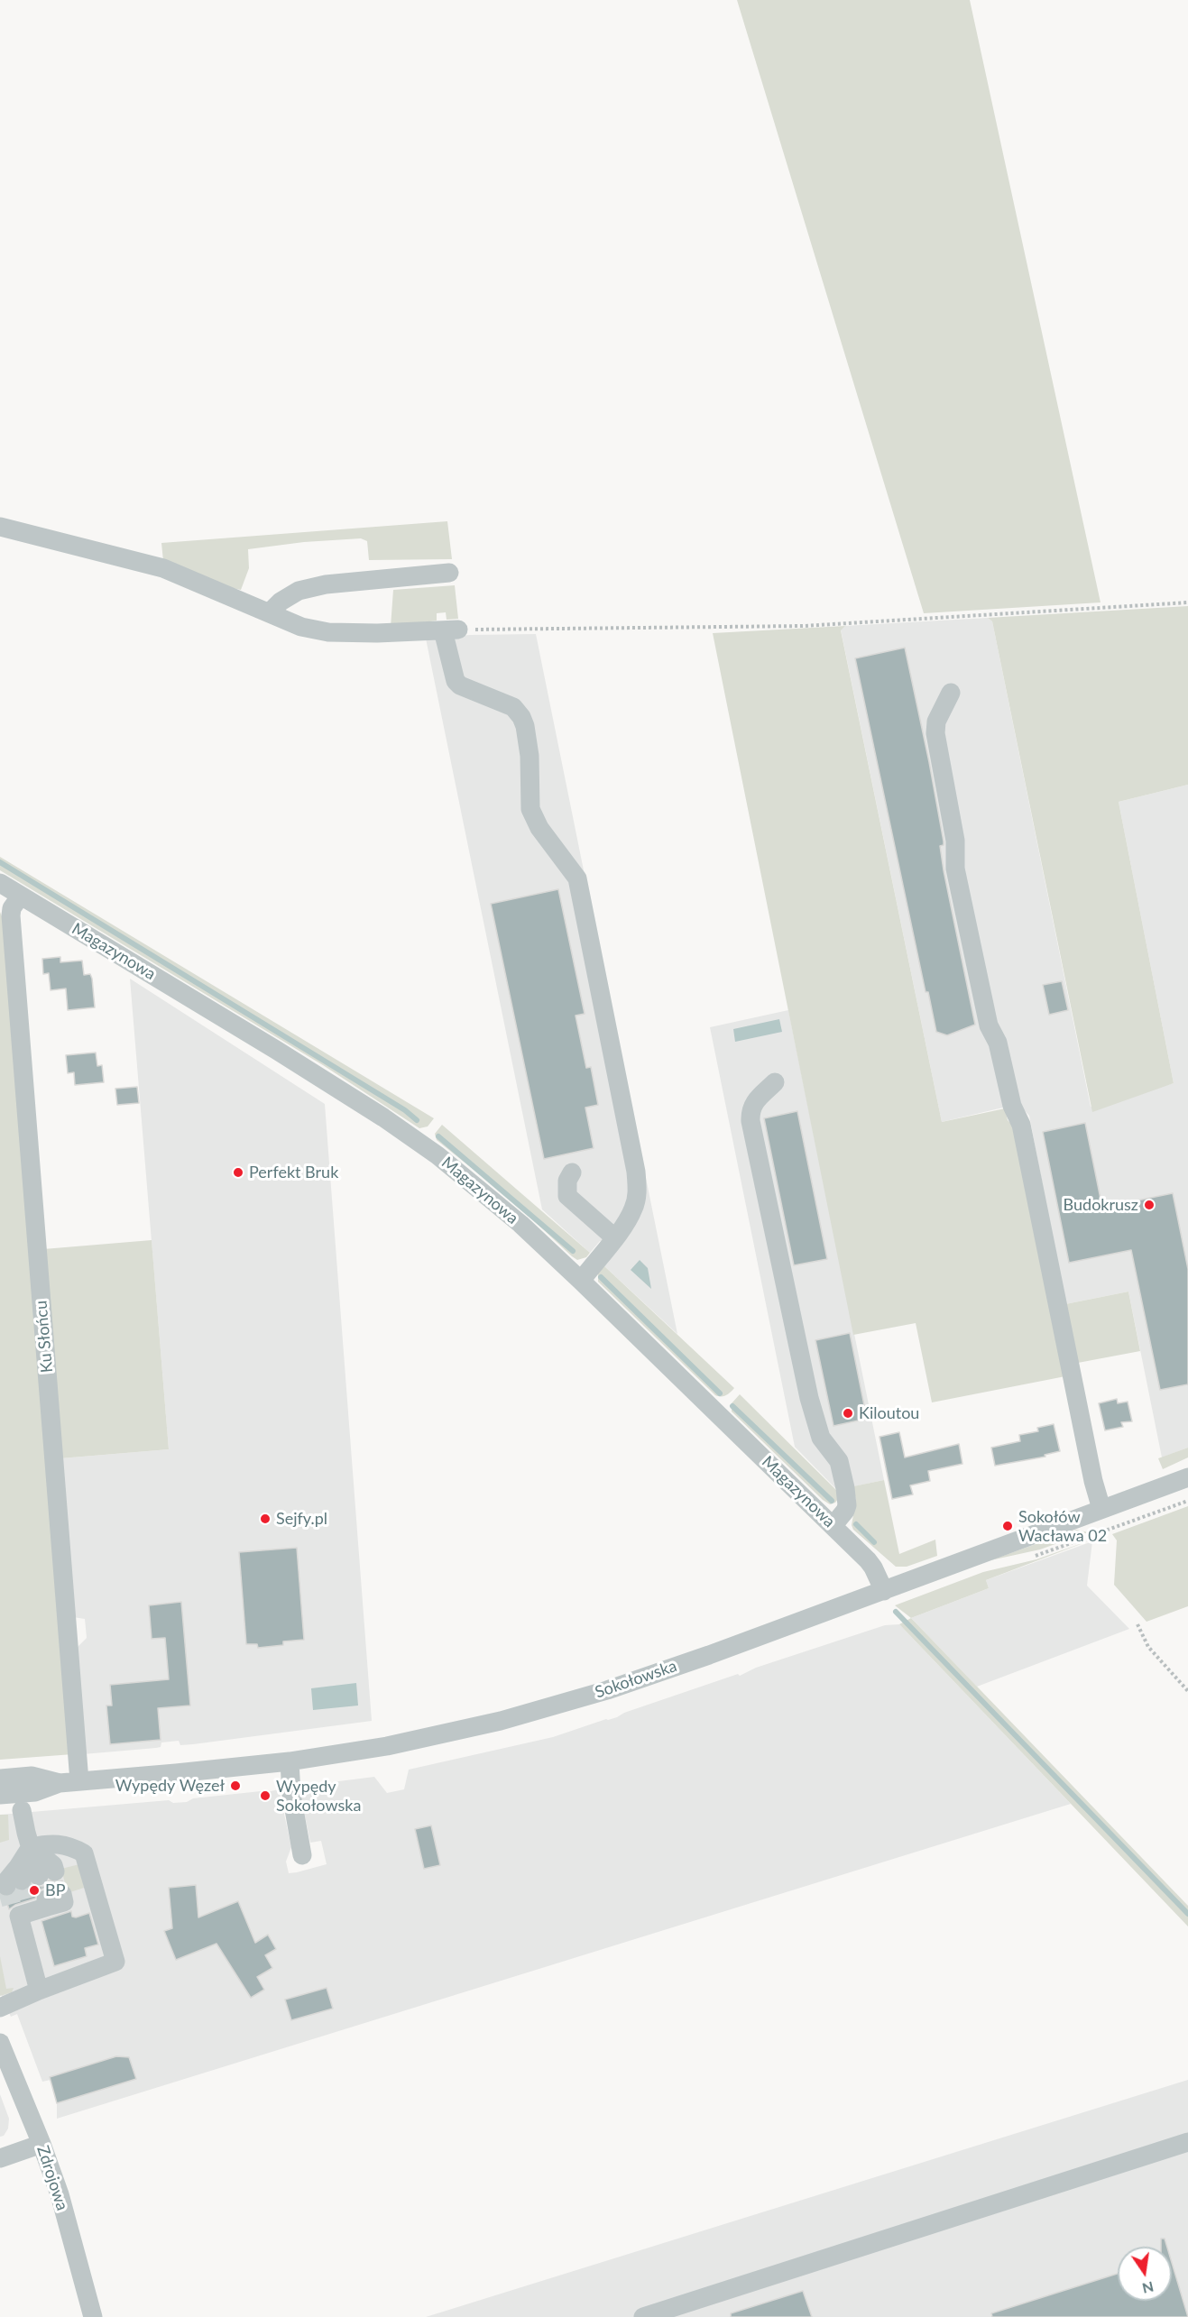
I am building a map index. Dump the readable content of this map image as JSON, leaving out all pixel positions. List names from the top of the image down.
{
  "streets": {
    "street": [
      "Magazynowa",
      "Ku Słońcu",
      "Sokołowska",
      "Zdrojowa"
    ]
  },
  "crossings": [
    ["Magazynowa", "Ku Słońcu"],
    ["Magazynowa", "Sokołowska"],
    ["Ku Słońcu", "Sokołowska"]
  ],
  "places": [
    "Perfekt Bruk",
    "Budokrusz",
    "Kiloutou",
    "Sejfy.pl",
    "Sokołów Wacława 02",
    "Wypędy Węzeł",
    "Wypędy Sokołowska",
    "BP"
  ],
  "north": "bottom"
}
